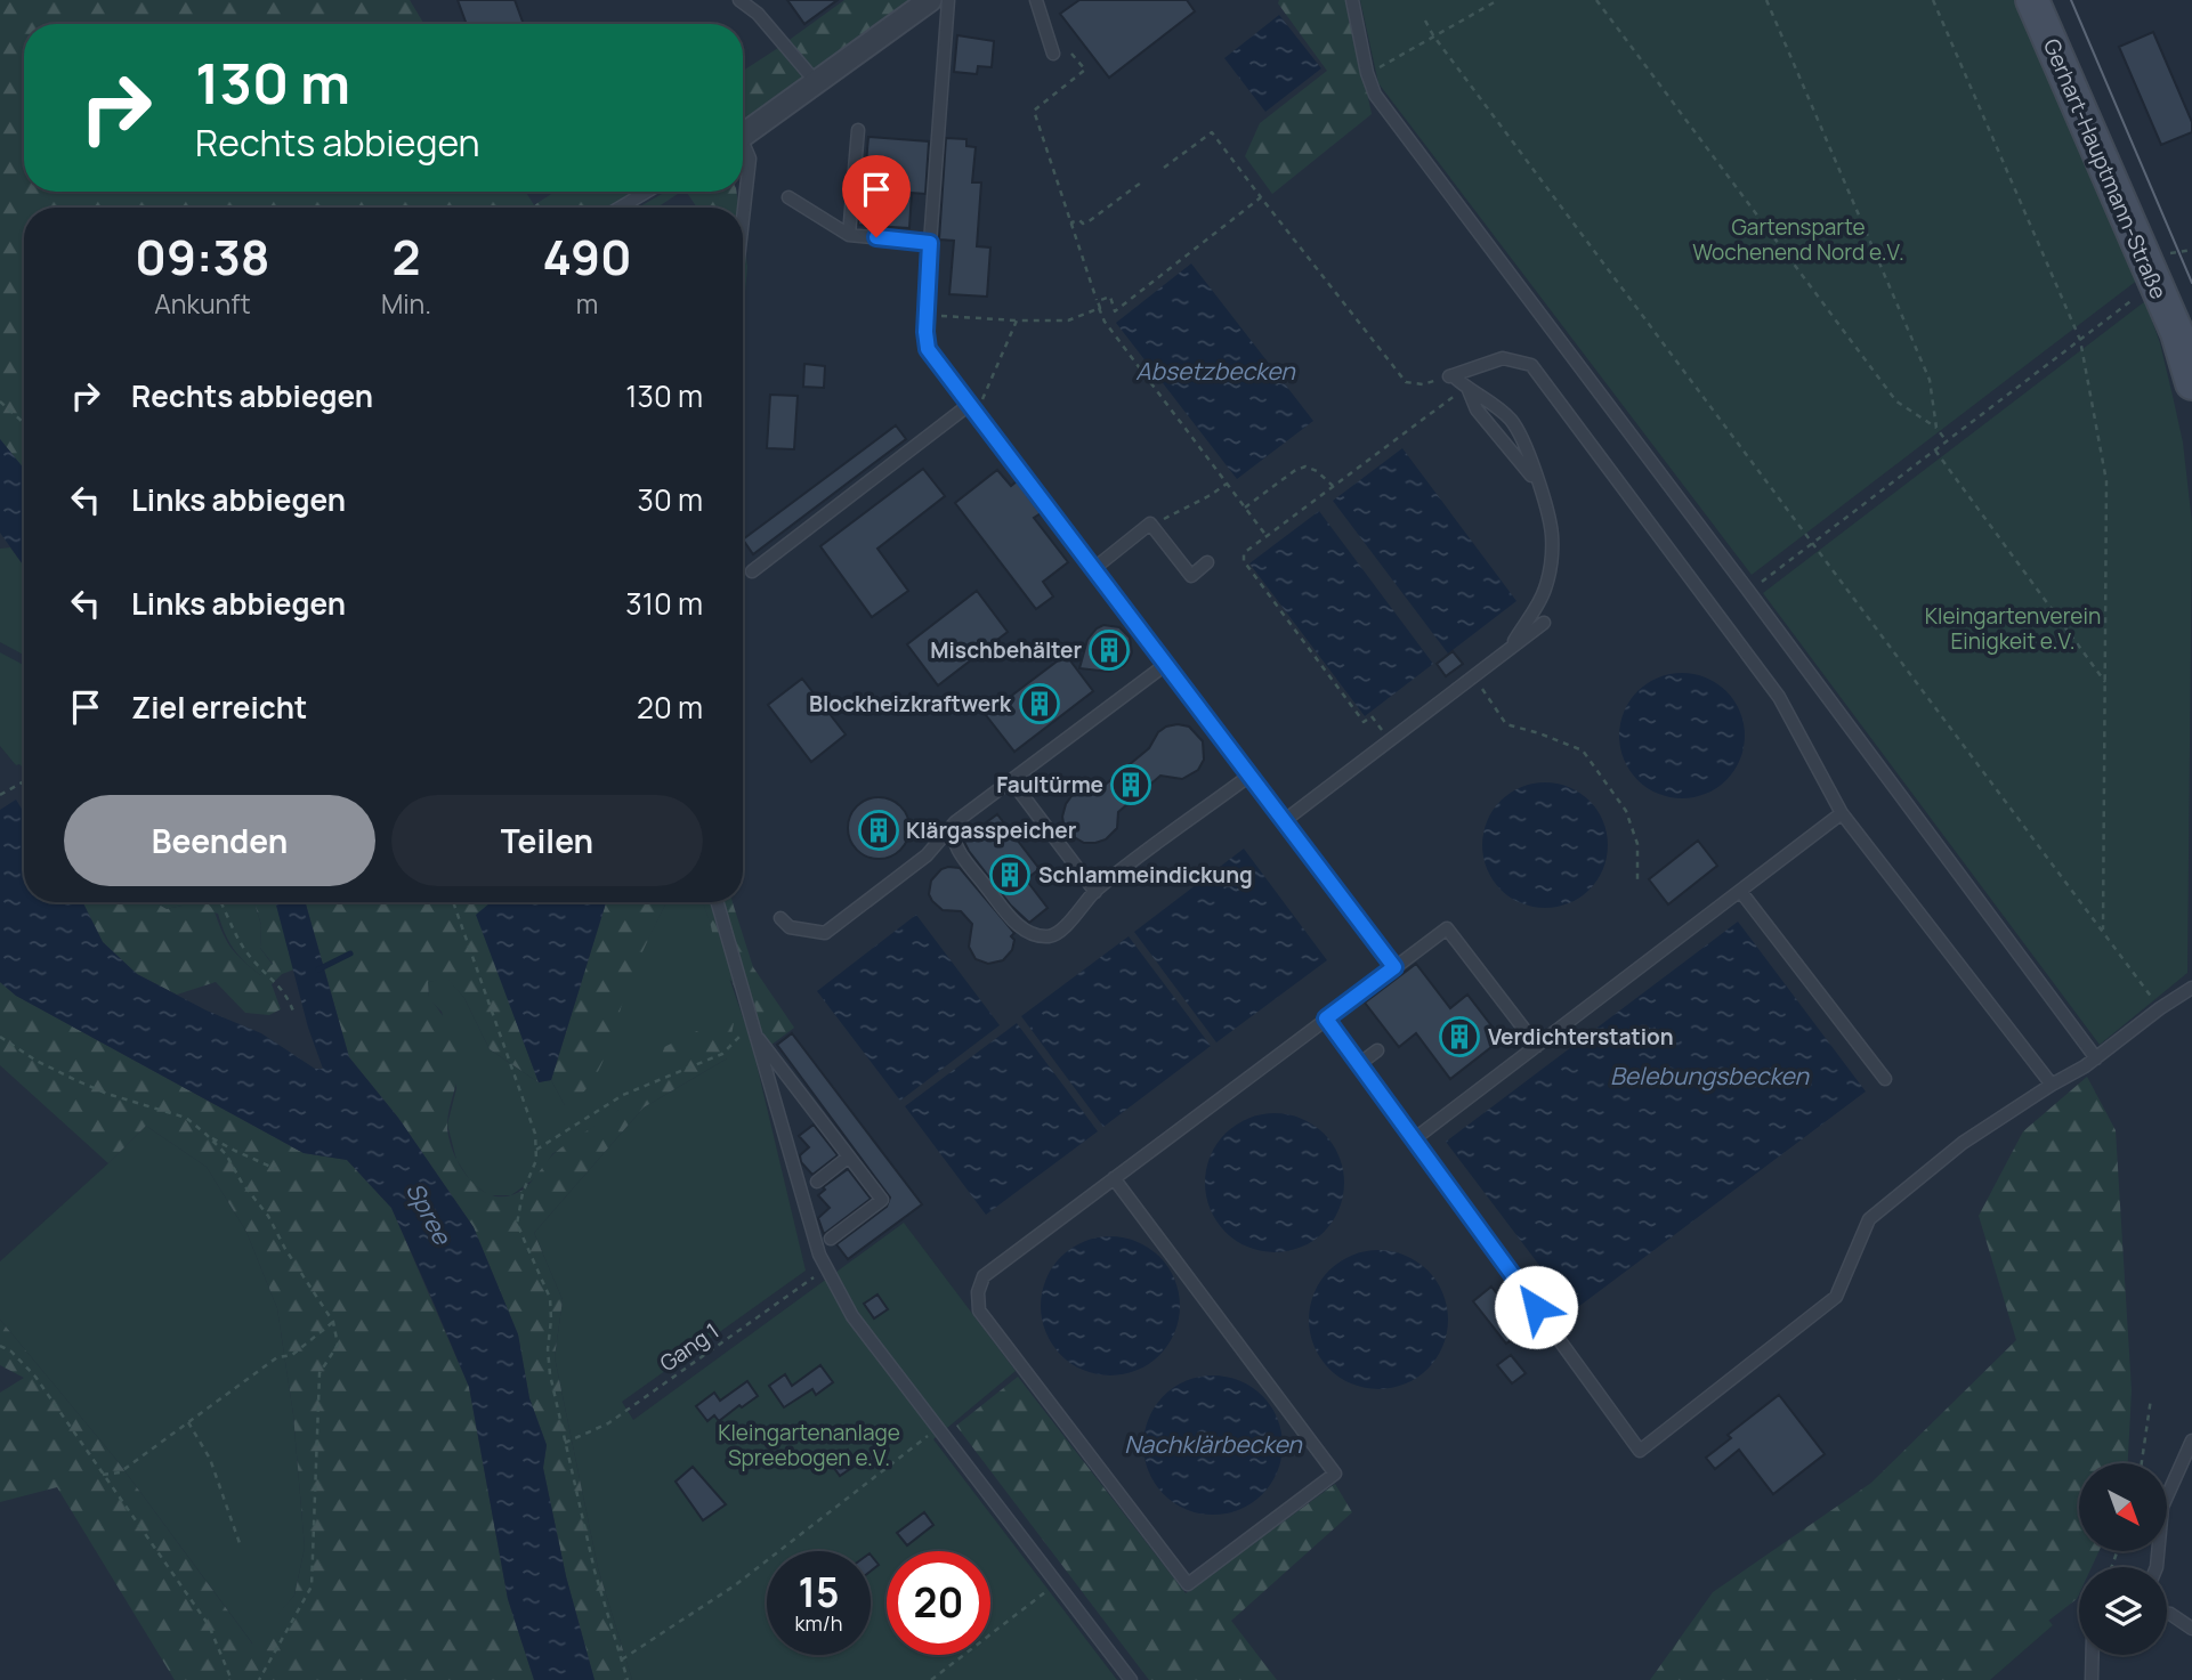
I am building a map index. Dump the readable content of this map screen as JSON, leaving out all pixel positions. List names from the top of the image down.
{
  "streets": {
    "street": ["Gerhart-Hauptmann-Straße"],
    "path": ["Gang 1"]
  },
  "water": [
    "Absetzbecken",
    "Belebungsbecken",
    "Spree",
    "Nachklärbecken"
  ],
  "parks": ["Gartensparte Wochenend Nord e.V.", "Kleingartenverein Einigkeit e.V.", "Kleingartenanlage Spreebogen e.V."],
  "places": {
    "building": [
      "Mischbehälter",
      "Blockheizkraftwerk",
      "Faultürme",
      "Klärgasspeicher",
      "Schlammeindickung",
      "Verdichterstation"
    ]
  },
  "north": "bottom right",
  "page": {
    "turn": ["130 m", "Rechts abbiegen"],
    "eta": [
      "09:38",
      "Ankunft",
      "2",
      "Min.",
      "490",
      "m"
    ],
    "list": [
      {
        "name": "Rechts abbiegen",
        "value": "130 m"
      },
      {
        "name": "Links abbiegen",
        "value": "30 m"
      },
      {
        "name": "Links abbiegen",
        "value": "310 m"
      },
      {
        "name": "Ziel erreicht",
        "value": "20 m"
      }
    ],
    "buttons": ["Beenden", "Teilen"],
    "speed": "15 km/h",
    "limit": "20"
  }
}
